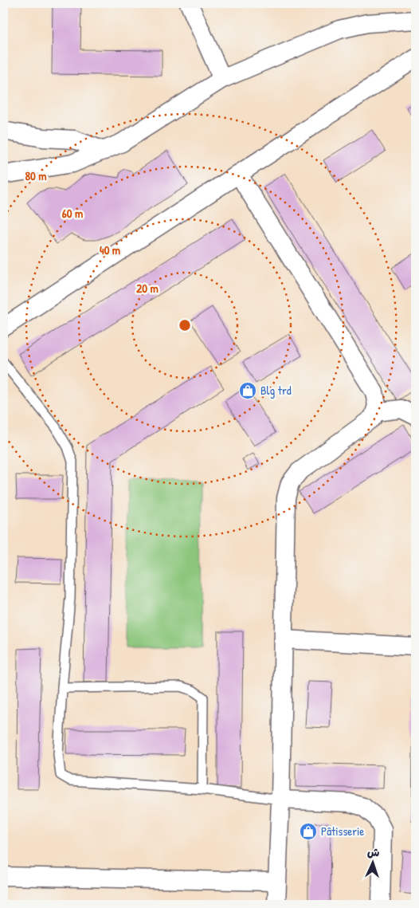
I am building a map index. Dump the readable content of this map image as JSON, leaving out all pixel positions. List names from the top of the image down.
{
  "places": {
    "shop": ["Blg trd", "Pâtisserie"]
  },
  "north": "top",
  "rings": [
    "80 m",
    "60 m",
    "40 m",
    "20 m"
  ]
}
